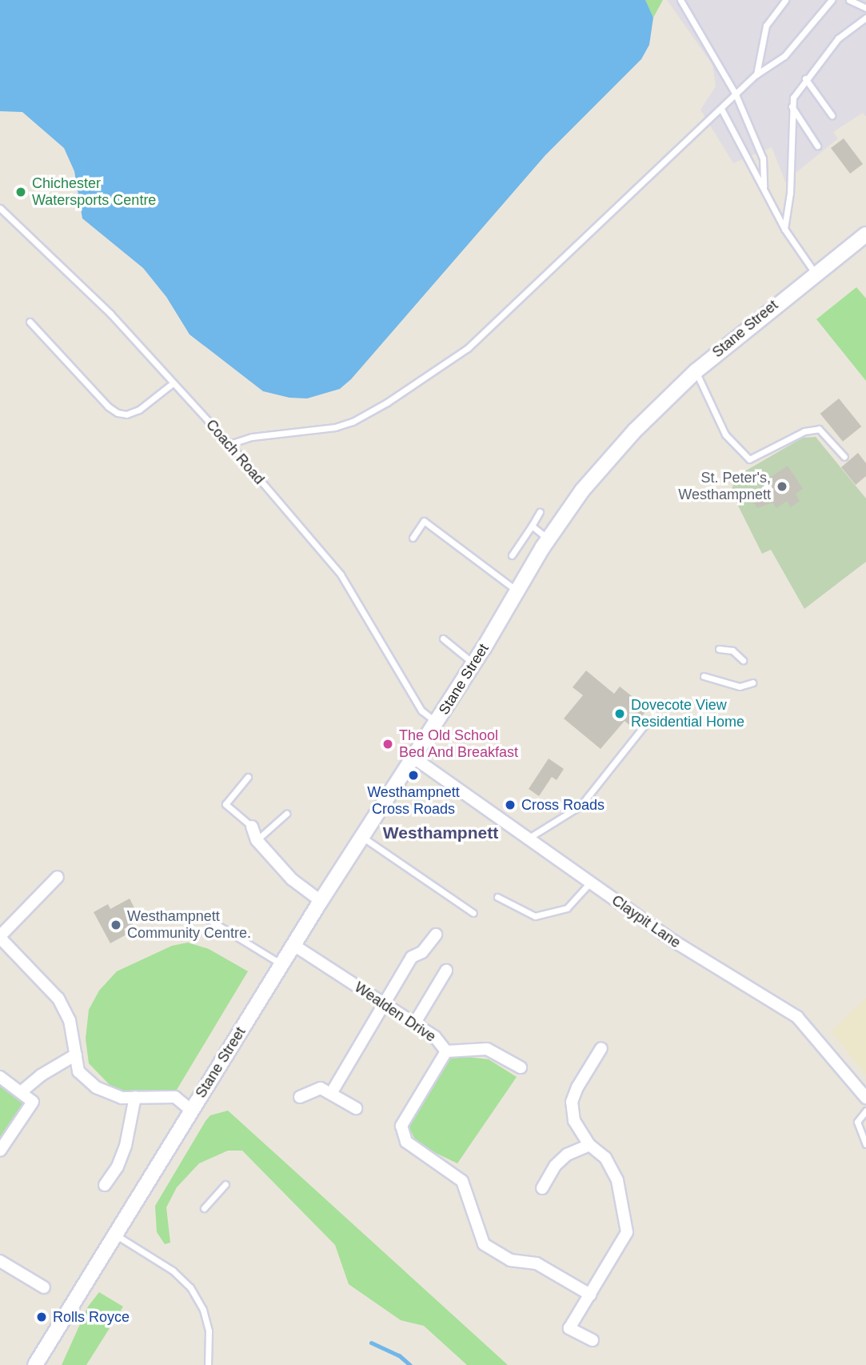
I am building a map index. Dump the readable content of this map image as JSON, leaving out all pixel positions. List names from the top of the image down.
{
  "streets": {
    "street": ["Stane Street", "Claypit Lane", "Wealden Drive"],
    "lane": ["Coach Road"]
  },
  "crossings": [
    ["Stane Street", "Coach Road"],
    ["Stane Street", "Claypit Lane"],
    ["Stane Street", "Wealden Drive"]
  ],
  "districts": ["Westhampnett"],
  "places": [
    "Chichester Watersports Centre",
    "St. Peter's, Westhampnett",
    "Dovecote View Residential Home",
    "The Old School Bed And Breakfast",
    "Westhampnett Cross Roads",
    "Cross Roads",
    "Westhampnett Community Centre.",
    "Rolls Royce"
  ]
}
